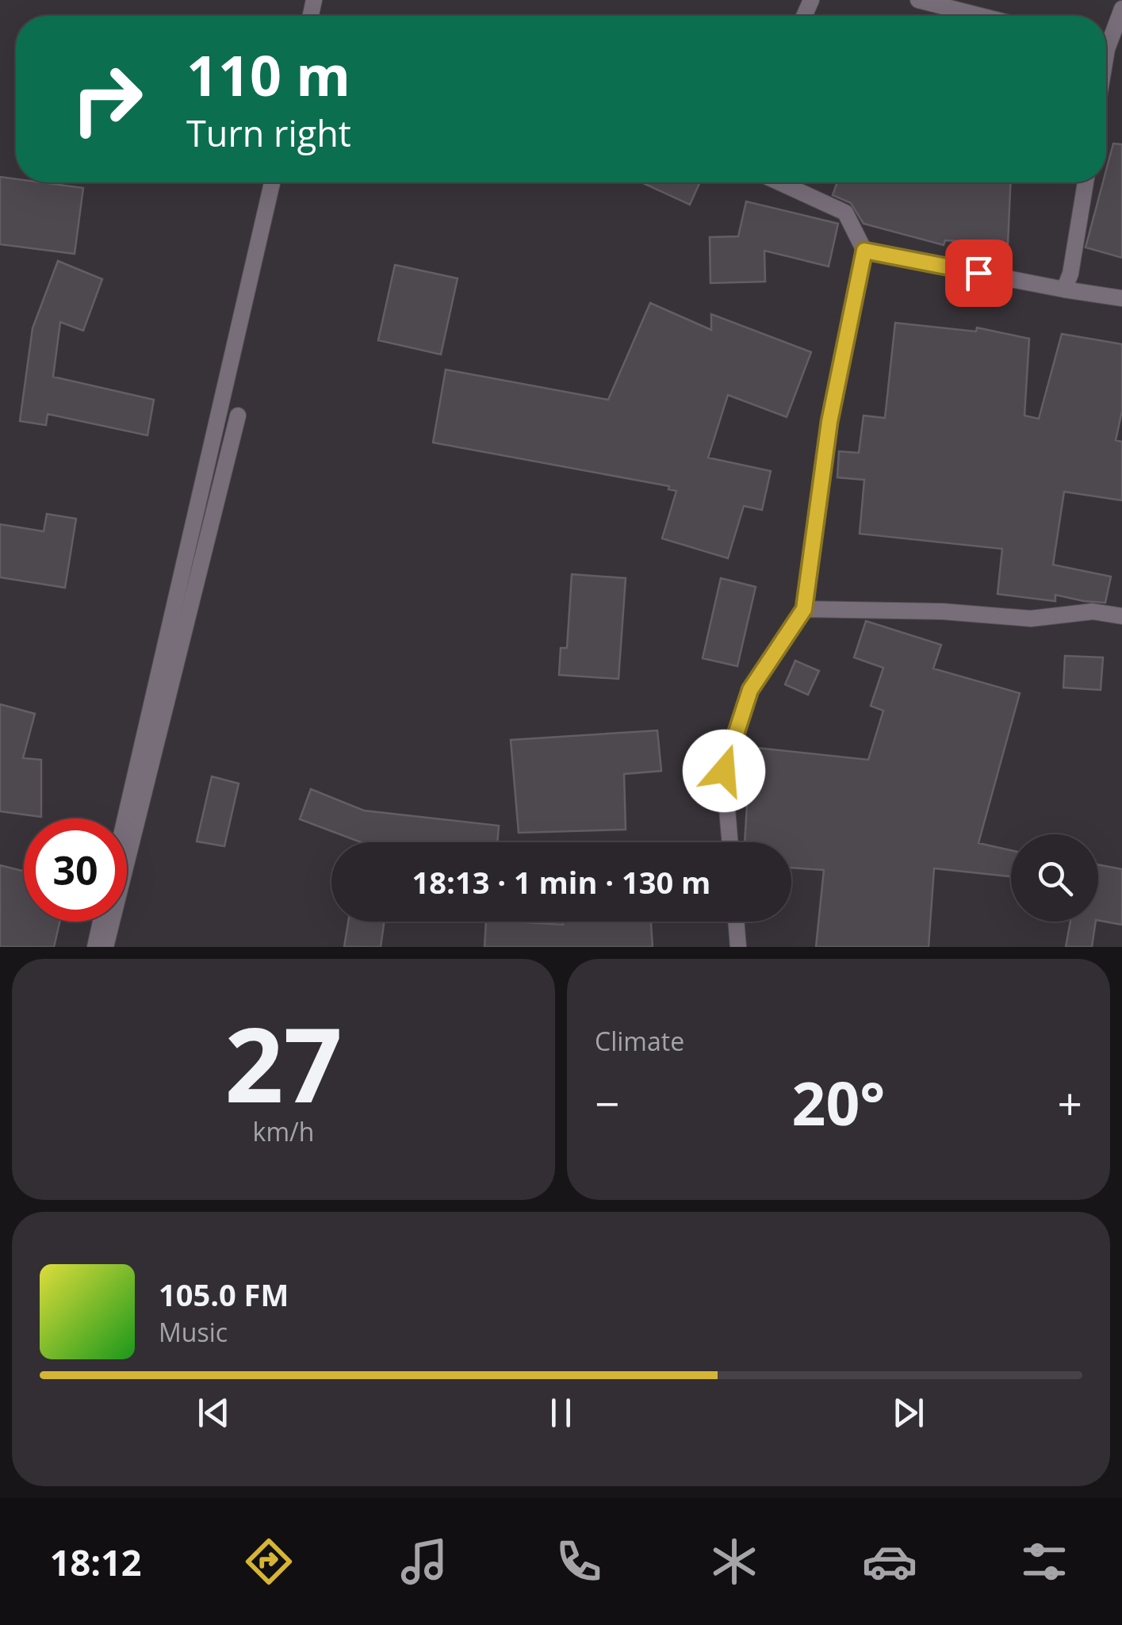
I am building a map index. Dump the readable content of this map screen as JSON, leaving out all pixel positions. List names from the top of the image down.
{
  "page": {
    "turn": ["110 m", "Turn right"],
    "limit": "30",
    "trip": "18:13 · 1 min · 130 m",
    "tile": [
      ["27", "km/h"],
      "Climate"
    ],
    "heat": ["−", "20°", "+"],
    "song": ["105.0 FM", "Music"],
    "tabs": "18:12"
  }
}
